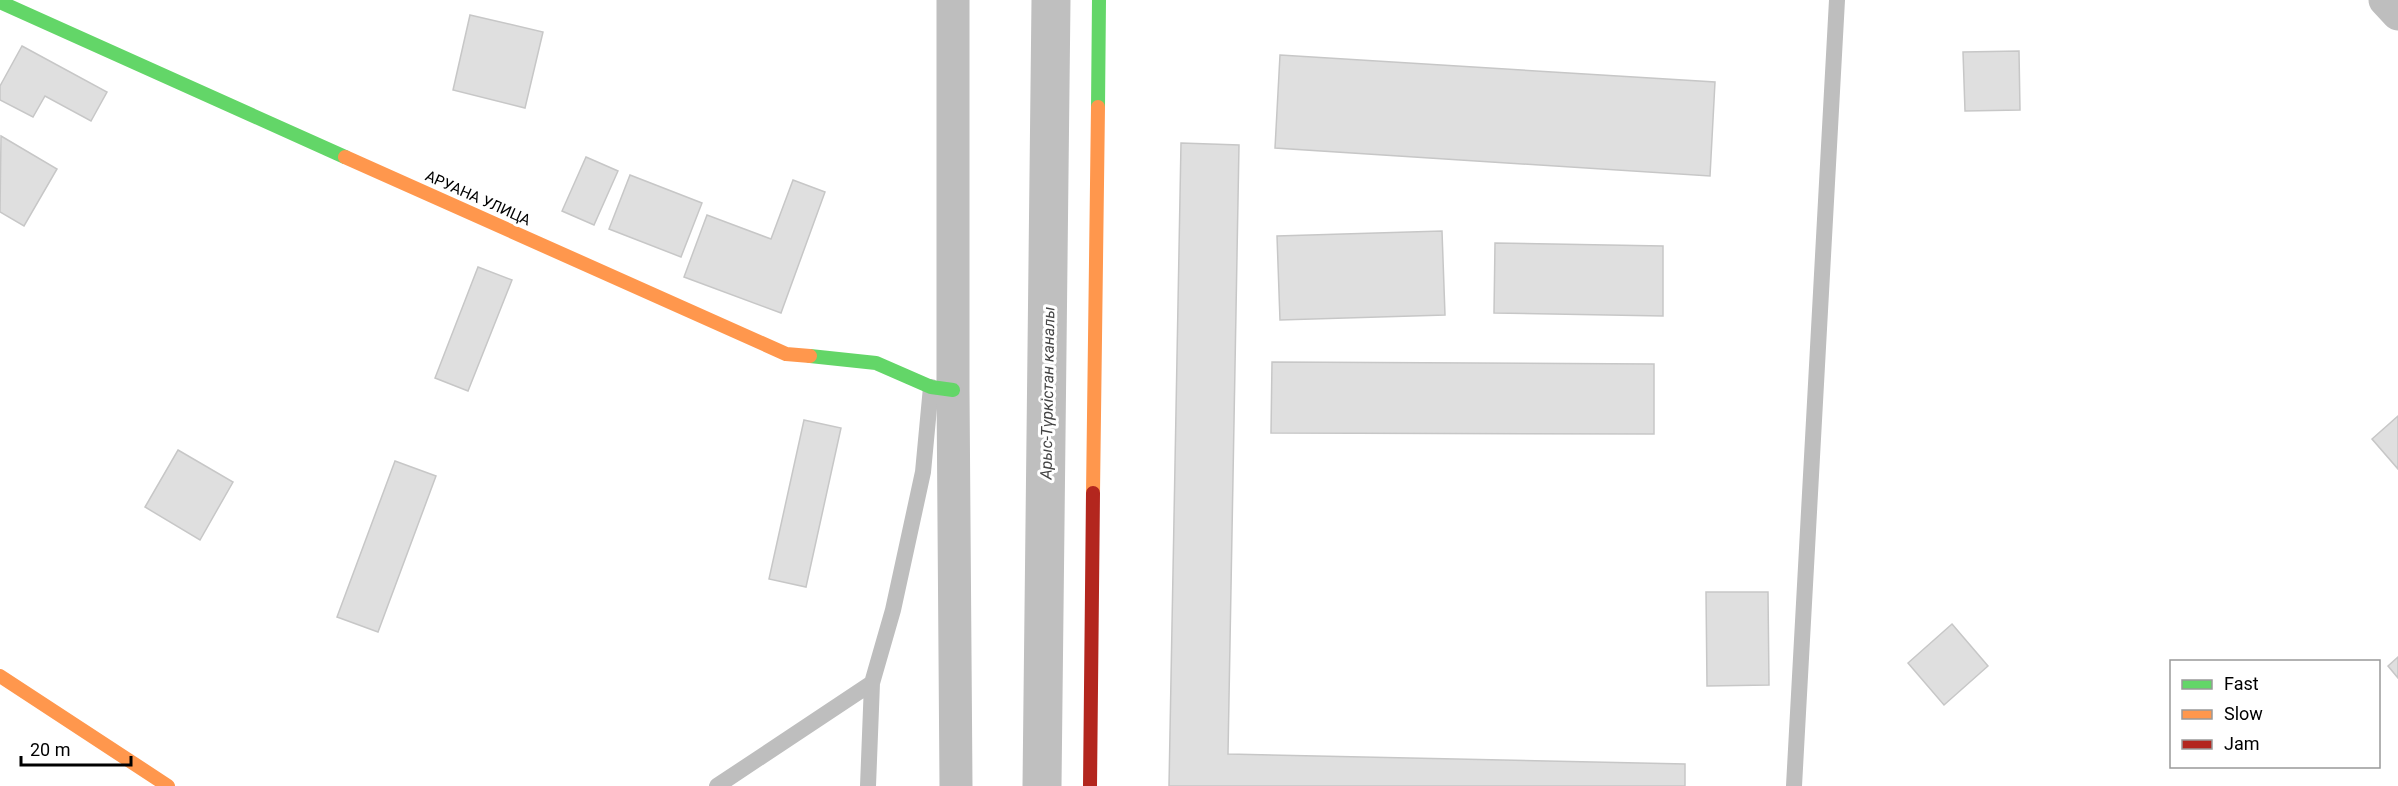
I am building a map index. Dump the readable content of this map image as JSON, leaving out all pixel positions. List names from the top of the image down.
{
  "streets": {
    "street": ["АРУАНА УЛИЦА"]
  },
  "water": ["Арыс-Түркістан каналы"],
  "legend": ["Fast", "Slow", "Jam"],
  "scale_bar": "20 m"
}
